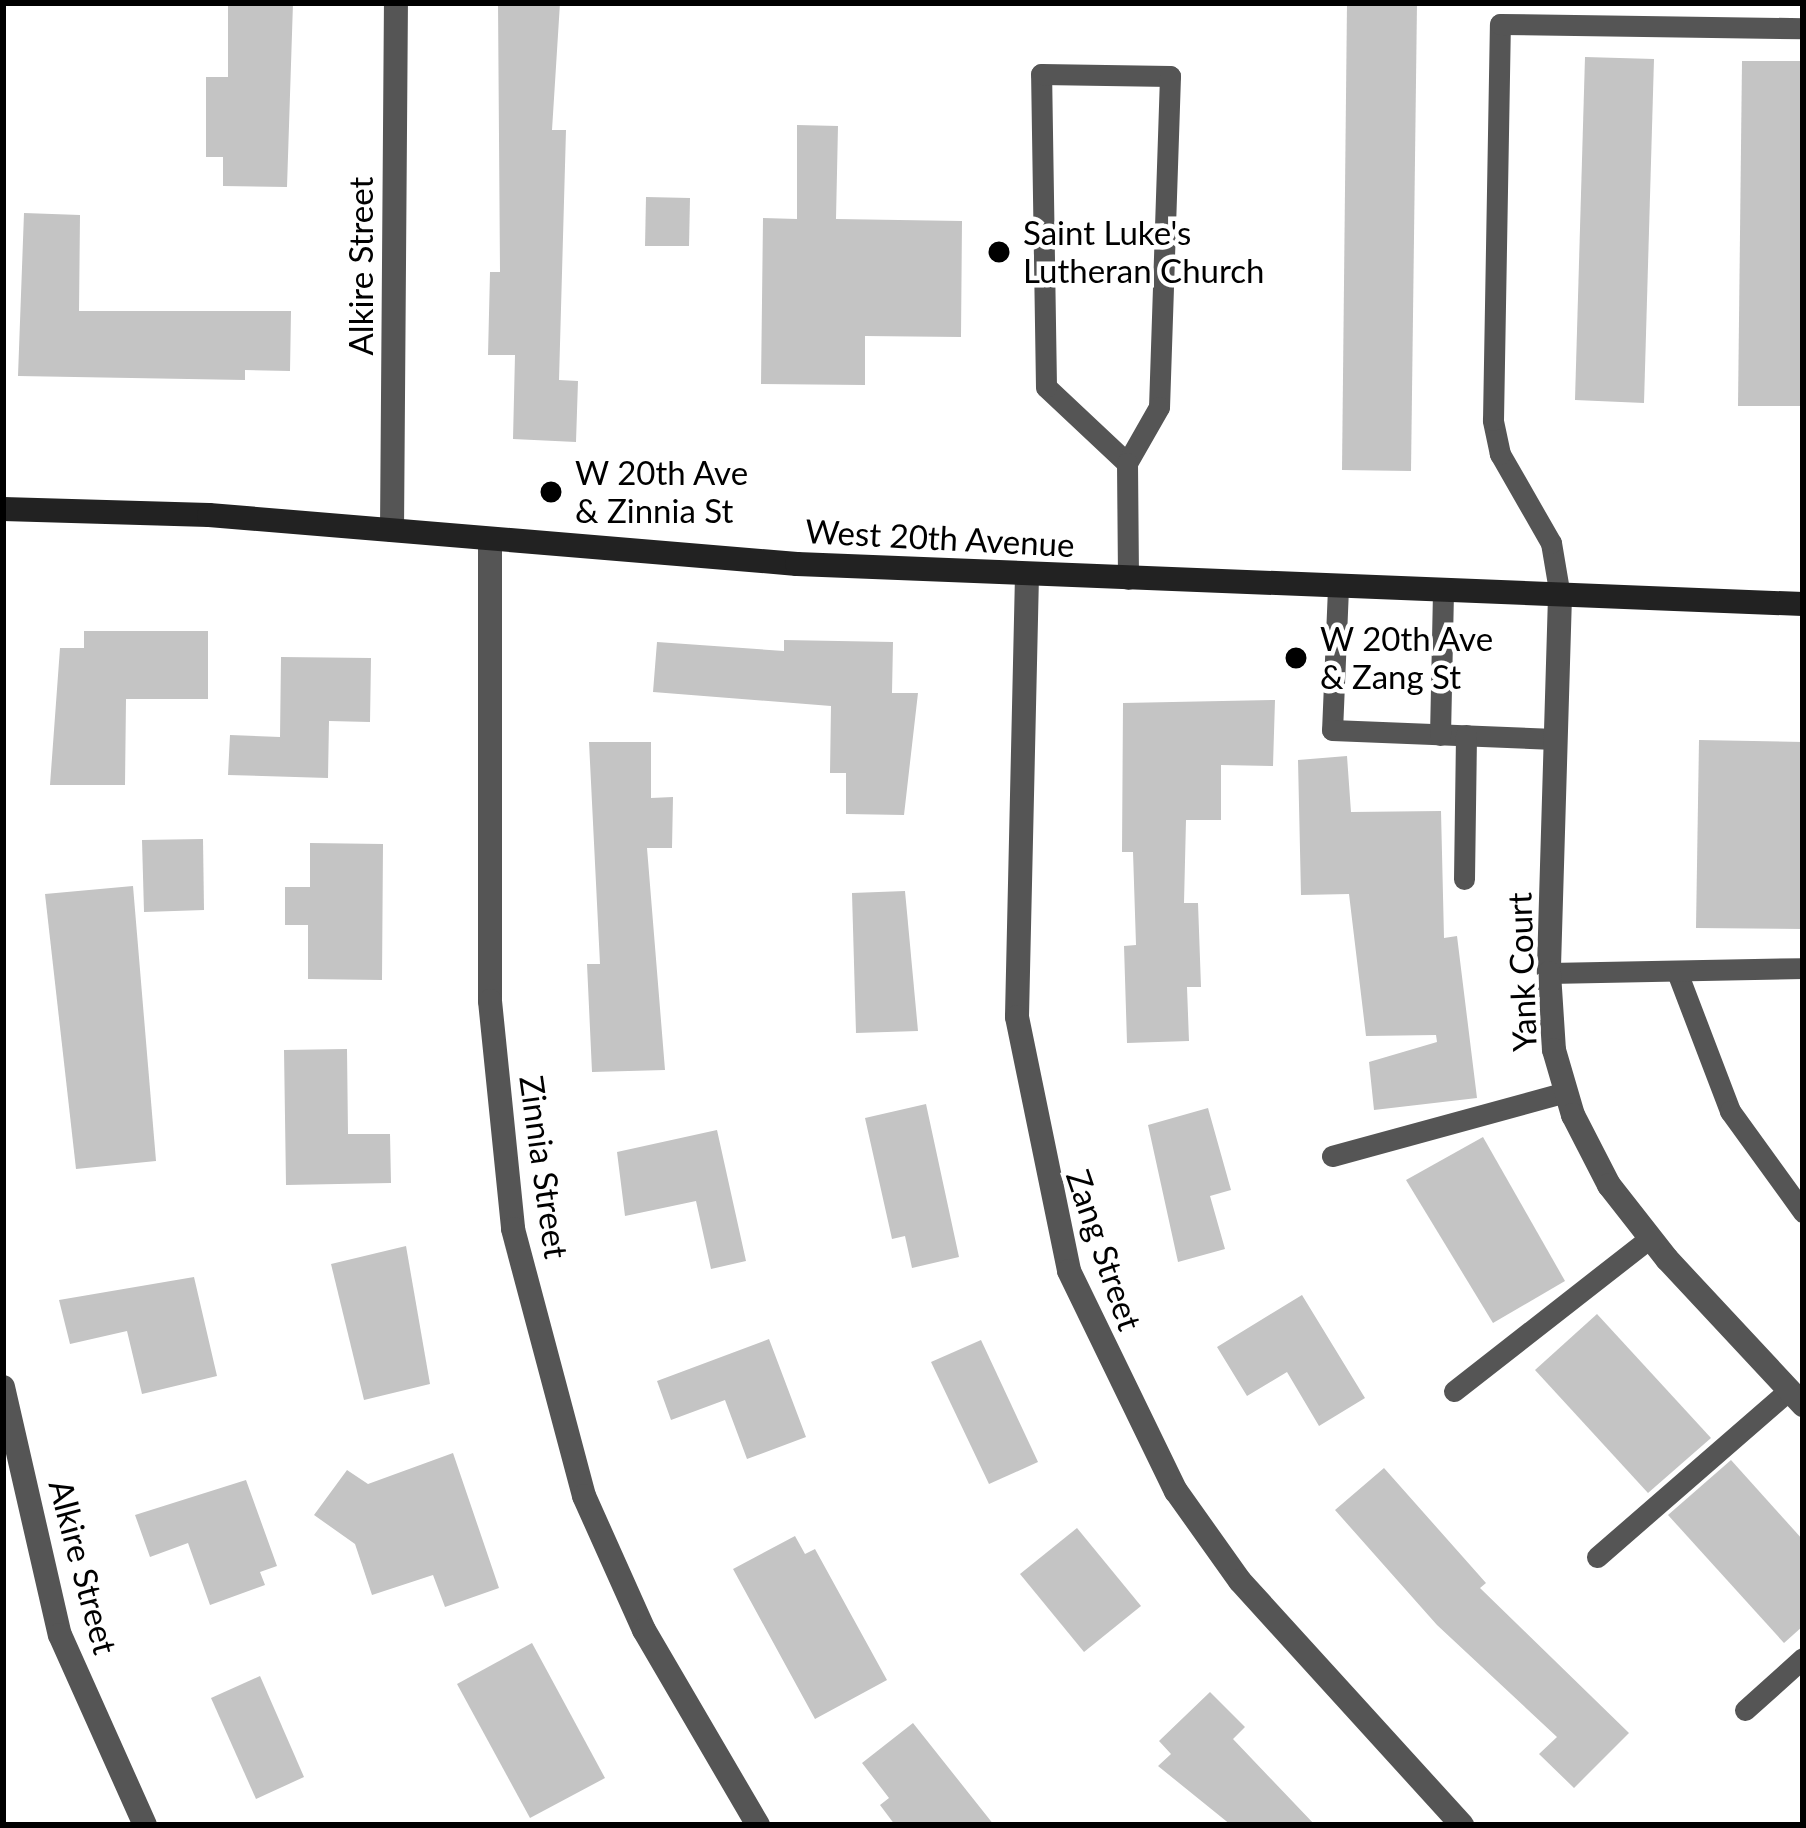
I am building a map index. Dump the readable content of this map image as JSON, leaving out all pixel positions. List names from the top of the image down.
{
  "streets": {
    "street": [
      "Alkire Street",
      "West 20th Avenue",
      "Yank Court",
      "Zinnia Street",
      "Zang Street"
    ]
  },
  "crossings": [
    ["Alkire Street", "West 20th Avenue"],
    ["West 20th Avenue", "Yank Court"],
    ["West 20th Avenue", "Zinnia Street"],
    ["West 20th Avenue", "Zang Street"]
  ],
  "places": ["Saint Luke's Lutheran Church", "W 20th Ave & Zinnia St", "W 20th Ave & Zang St"]
}
